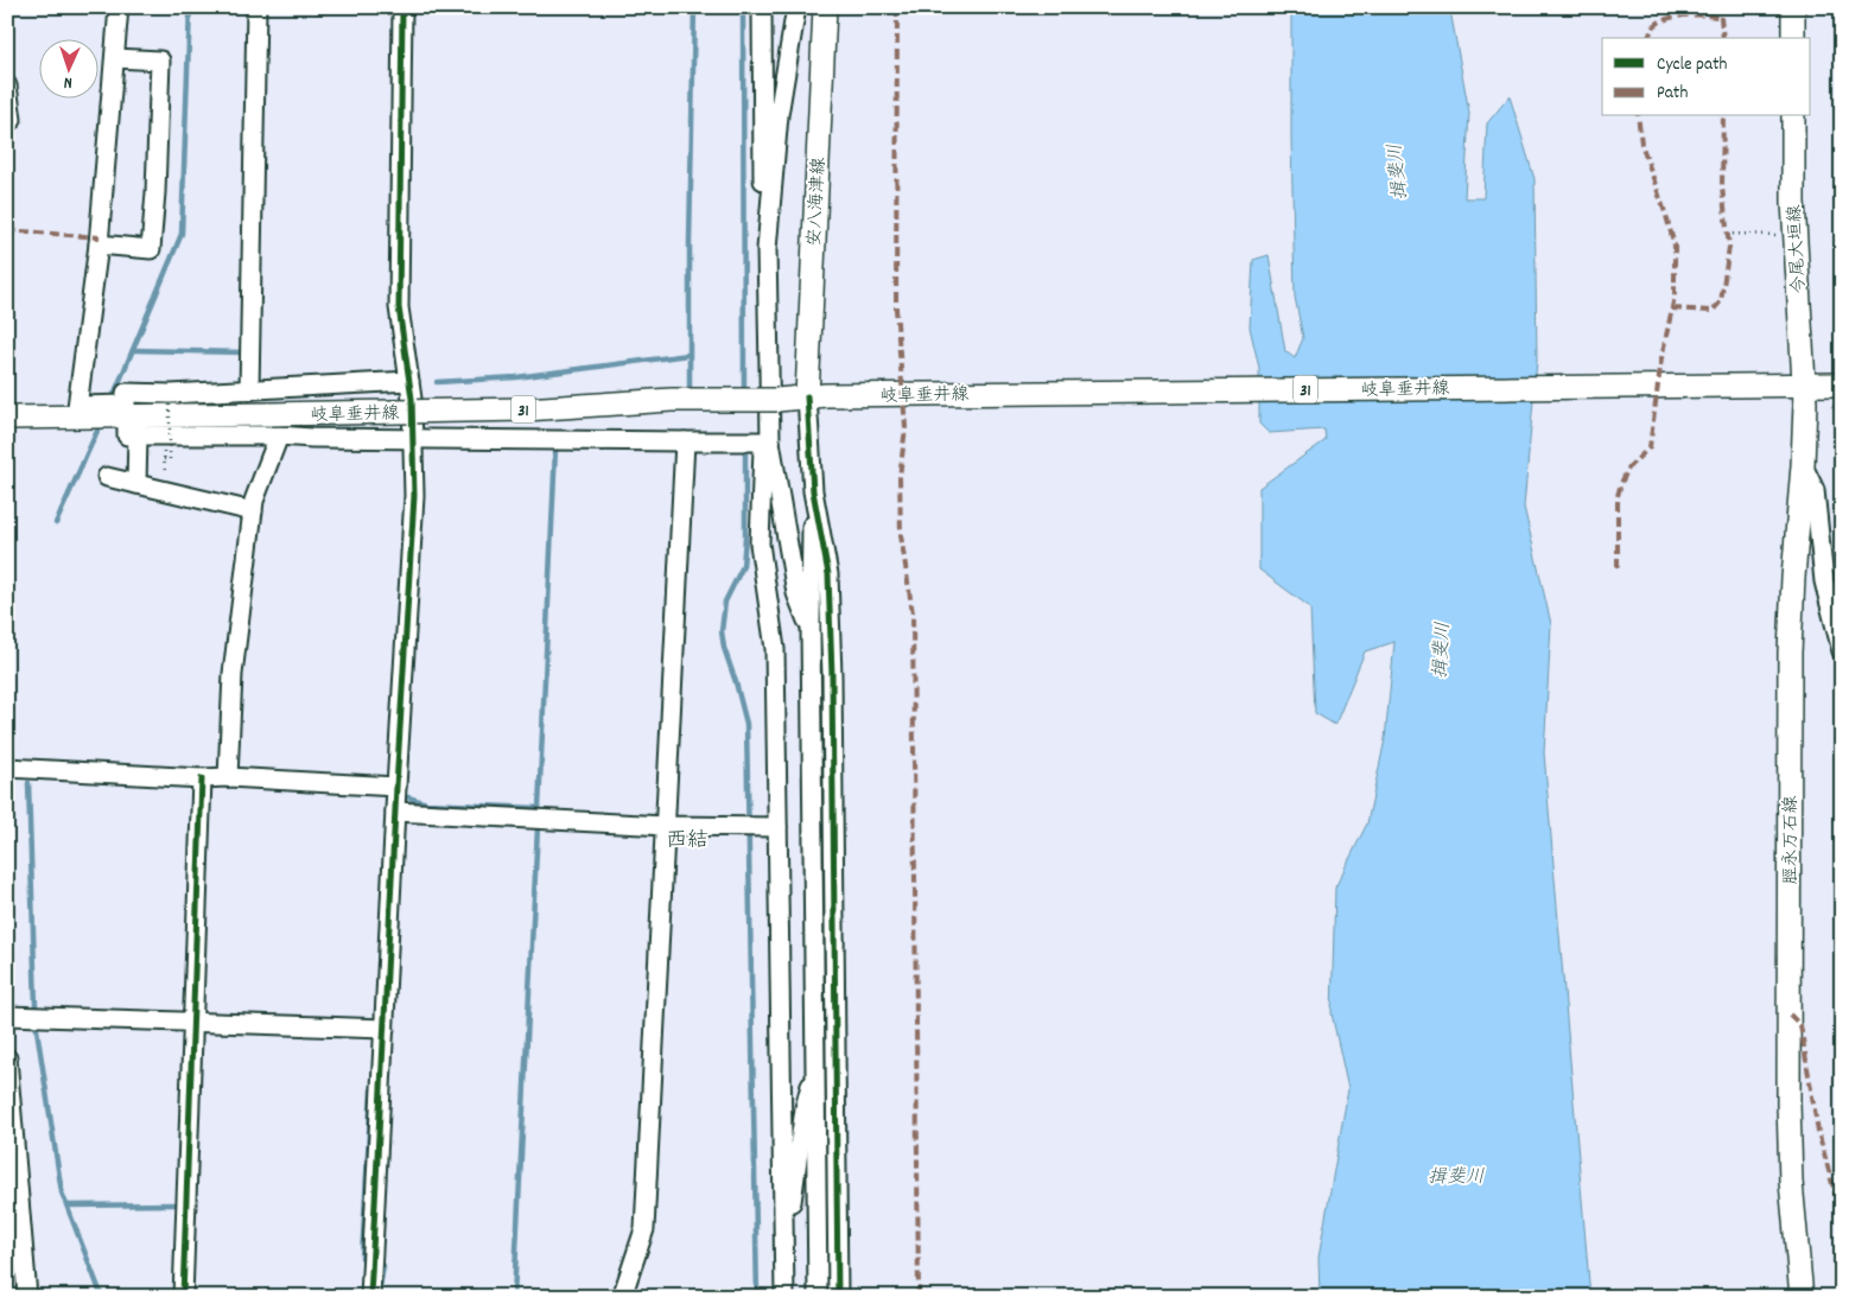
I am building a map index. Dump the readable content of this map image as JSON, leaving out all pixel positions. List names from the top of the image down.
{
  "streets": {
    "main road": [
      "安八海津線",
      "今尾大垣線",
      "岐阜垂井線",
      "31",
      "脛永万石線"
    ]
  },
  "crossings": [
    ["安八海津線", "岐阜垂井線"],
    ["今尾大垣線", "岐阜垂井線"],
    ["今尾大垣線", "脛永万石線"],
    ["岐阜垂井線", "脛永万石線"]
  ],
  "districts": ["西結"],
  "water": ["揖斐川"],
  "legend": ["Cycle path", "Path"],
  "north": "bottom"
}
